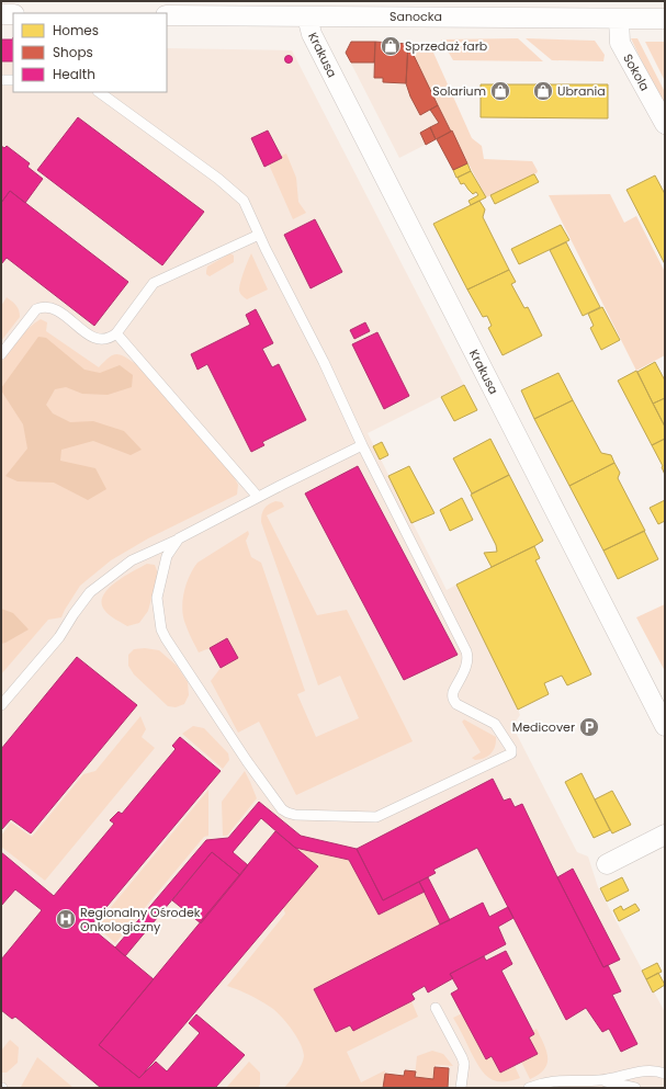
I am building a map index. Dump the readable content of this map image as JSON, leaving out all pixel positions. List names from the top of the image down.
{
  "streets": {
    "street": ["Sanocka", "Krakusa", "Sokola"]
  },
  "crossings": [
    ["Sanocka", "Krakusa"],
    ["Sanocka", "Sokola"]
  ],
  "places": {
    "shop": ["Sprzedaż farb", "Solarium", "Ubrania"],
    "parking": ["Medicover"],
    "hospital": ["Regionalny Ośrodek Onkologiczny"]
  },
  "legend": ["Homes", "Shops", "Health"]
}
